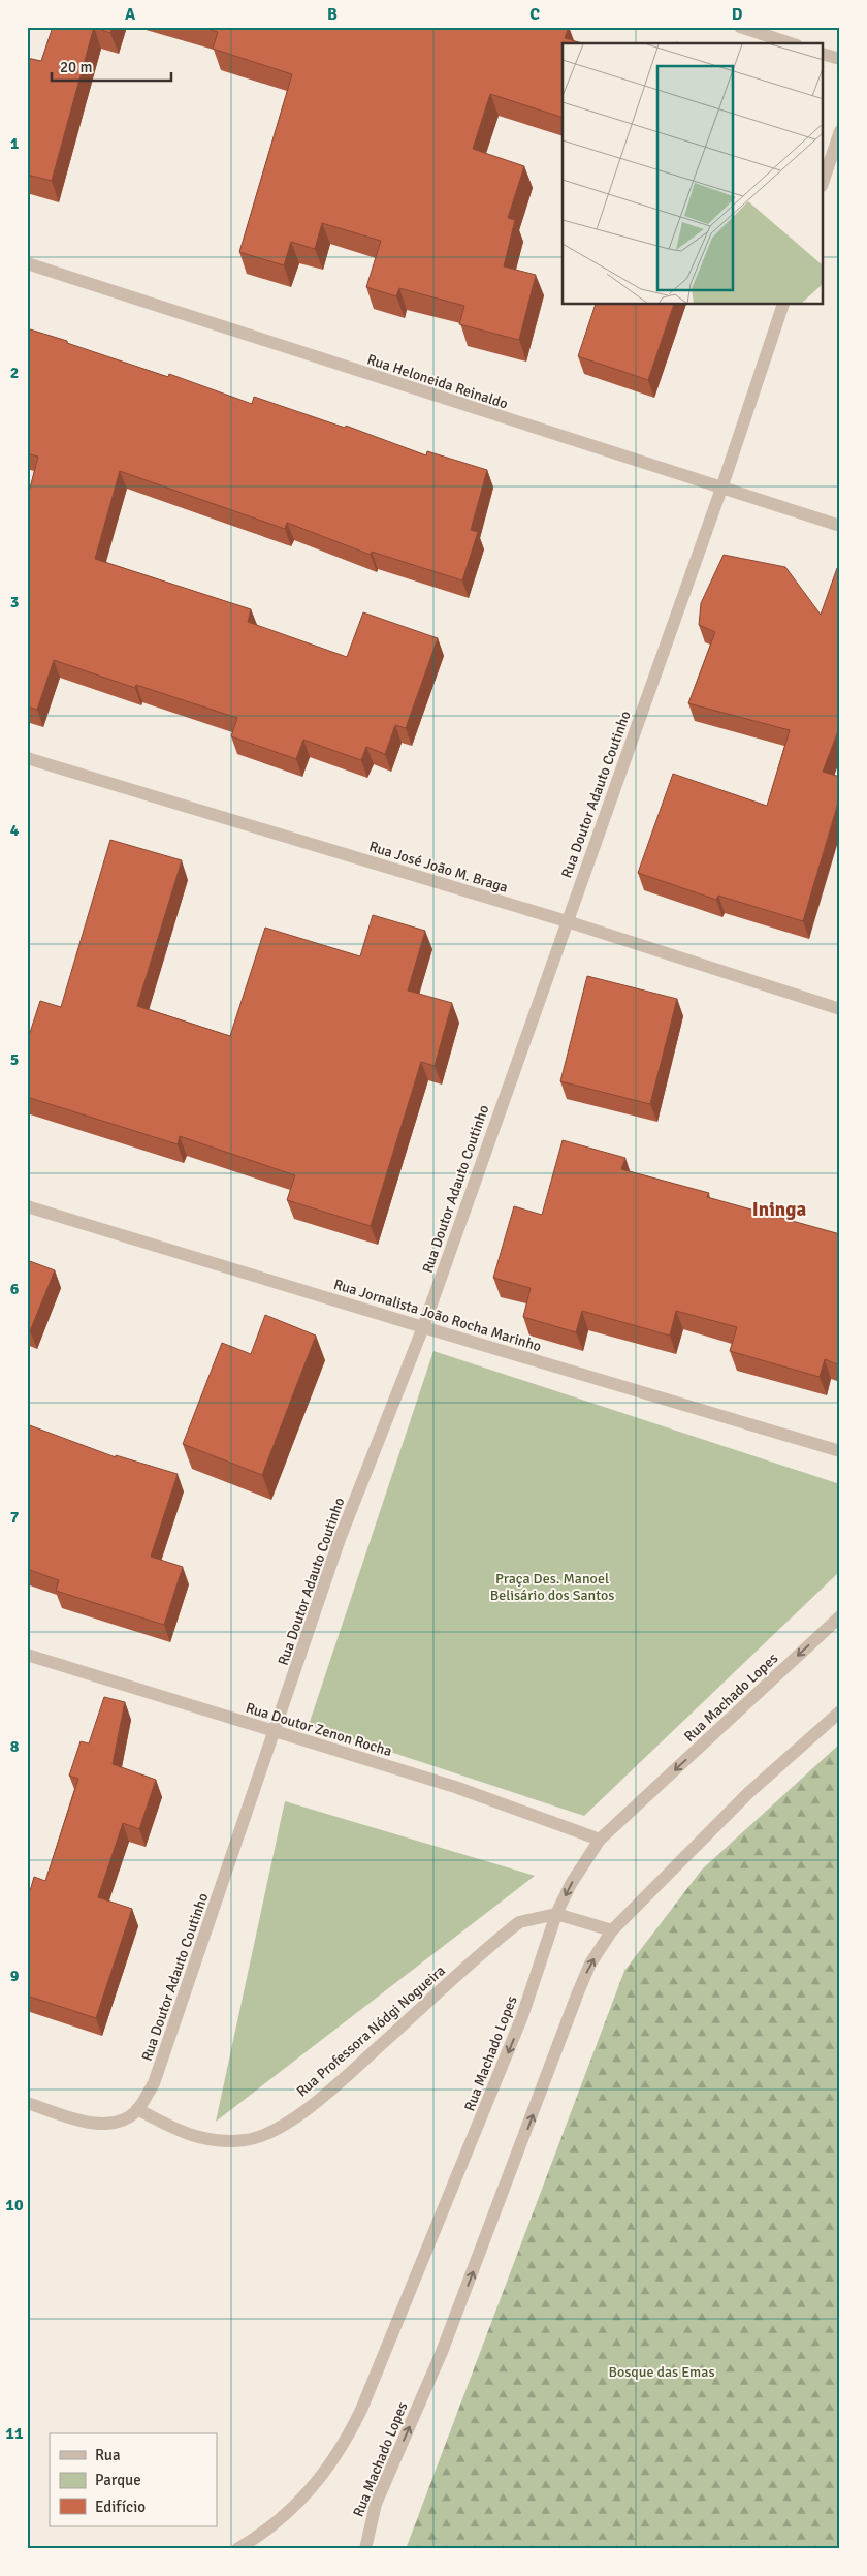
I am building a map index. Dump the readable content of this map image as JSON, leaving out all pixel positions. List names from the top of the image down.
{
  "streets": {
    "street": [
      "Rua Heloneida Reinaldo",
      "Rua Doutor Adauto Coutinho",
      "Rua José João M. Braga",
      "Rua Jornalista João Rocha Marinho",
      "Rua Machado Lopes",
      "Rua Doutor Zenon Rocha",
      "Rua Professora Nódgi Nogueira"
    ]
  },
  "crossings": [
    ["Rua Heloneida Reinaldo", "Rua Doutor Adauto Coutinho"],
    ["Rua Doutor Adauto Coutinho", "Rua José João M. Braga"],
    ["Rua Doutor Adauto Coutinho", "Rua Jornalista João Rocha Marinho"],
    ["Rua Doutor Adauto Coutinho", "Rua Doutor Zenon Rocha"],
    ["Rua Doutor Adauto Coutinho", "Rua Professora Nódgi Nogueira"],
    ["Rua Machado Lopes", "Rua Doutor Zenon Rocha"],
    ["Rua Machado Lopes", "Rua Professora Nódgi Nogueira"]
  ],
  "districts": ["Ininga"],
  "parks": ["Praça Des. Manoel Belisário dos Santos", "Bosque das Emas"],
  "legend": ["Rua", "Parque", "Edifício"],
  "scale_bar": "20 m",
  "grid": {
    "columns": [
      "A",
      "B",
      "C",
      "D"
    ],
    "rows": [
      "1",
      "2",
      "3",
      "4",
      "5",
      "6",
      "7",
      "8",
      "9",
      "10",
      "11"
    ]
  }
}
